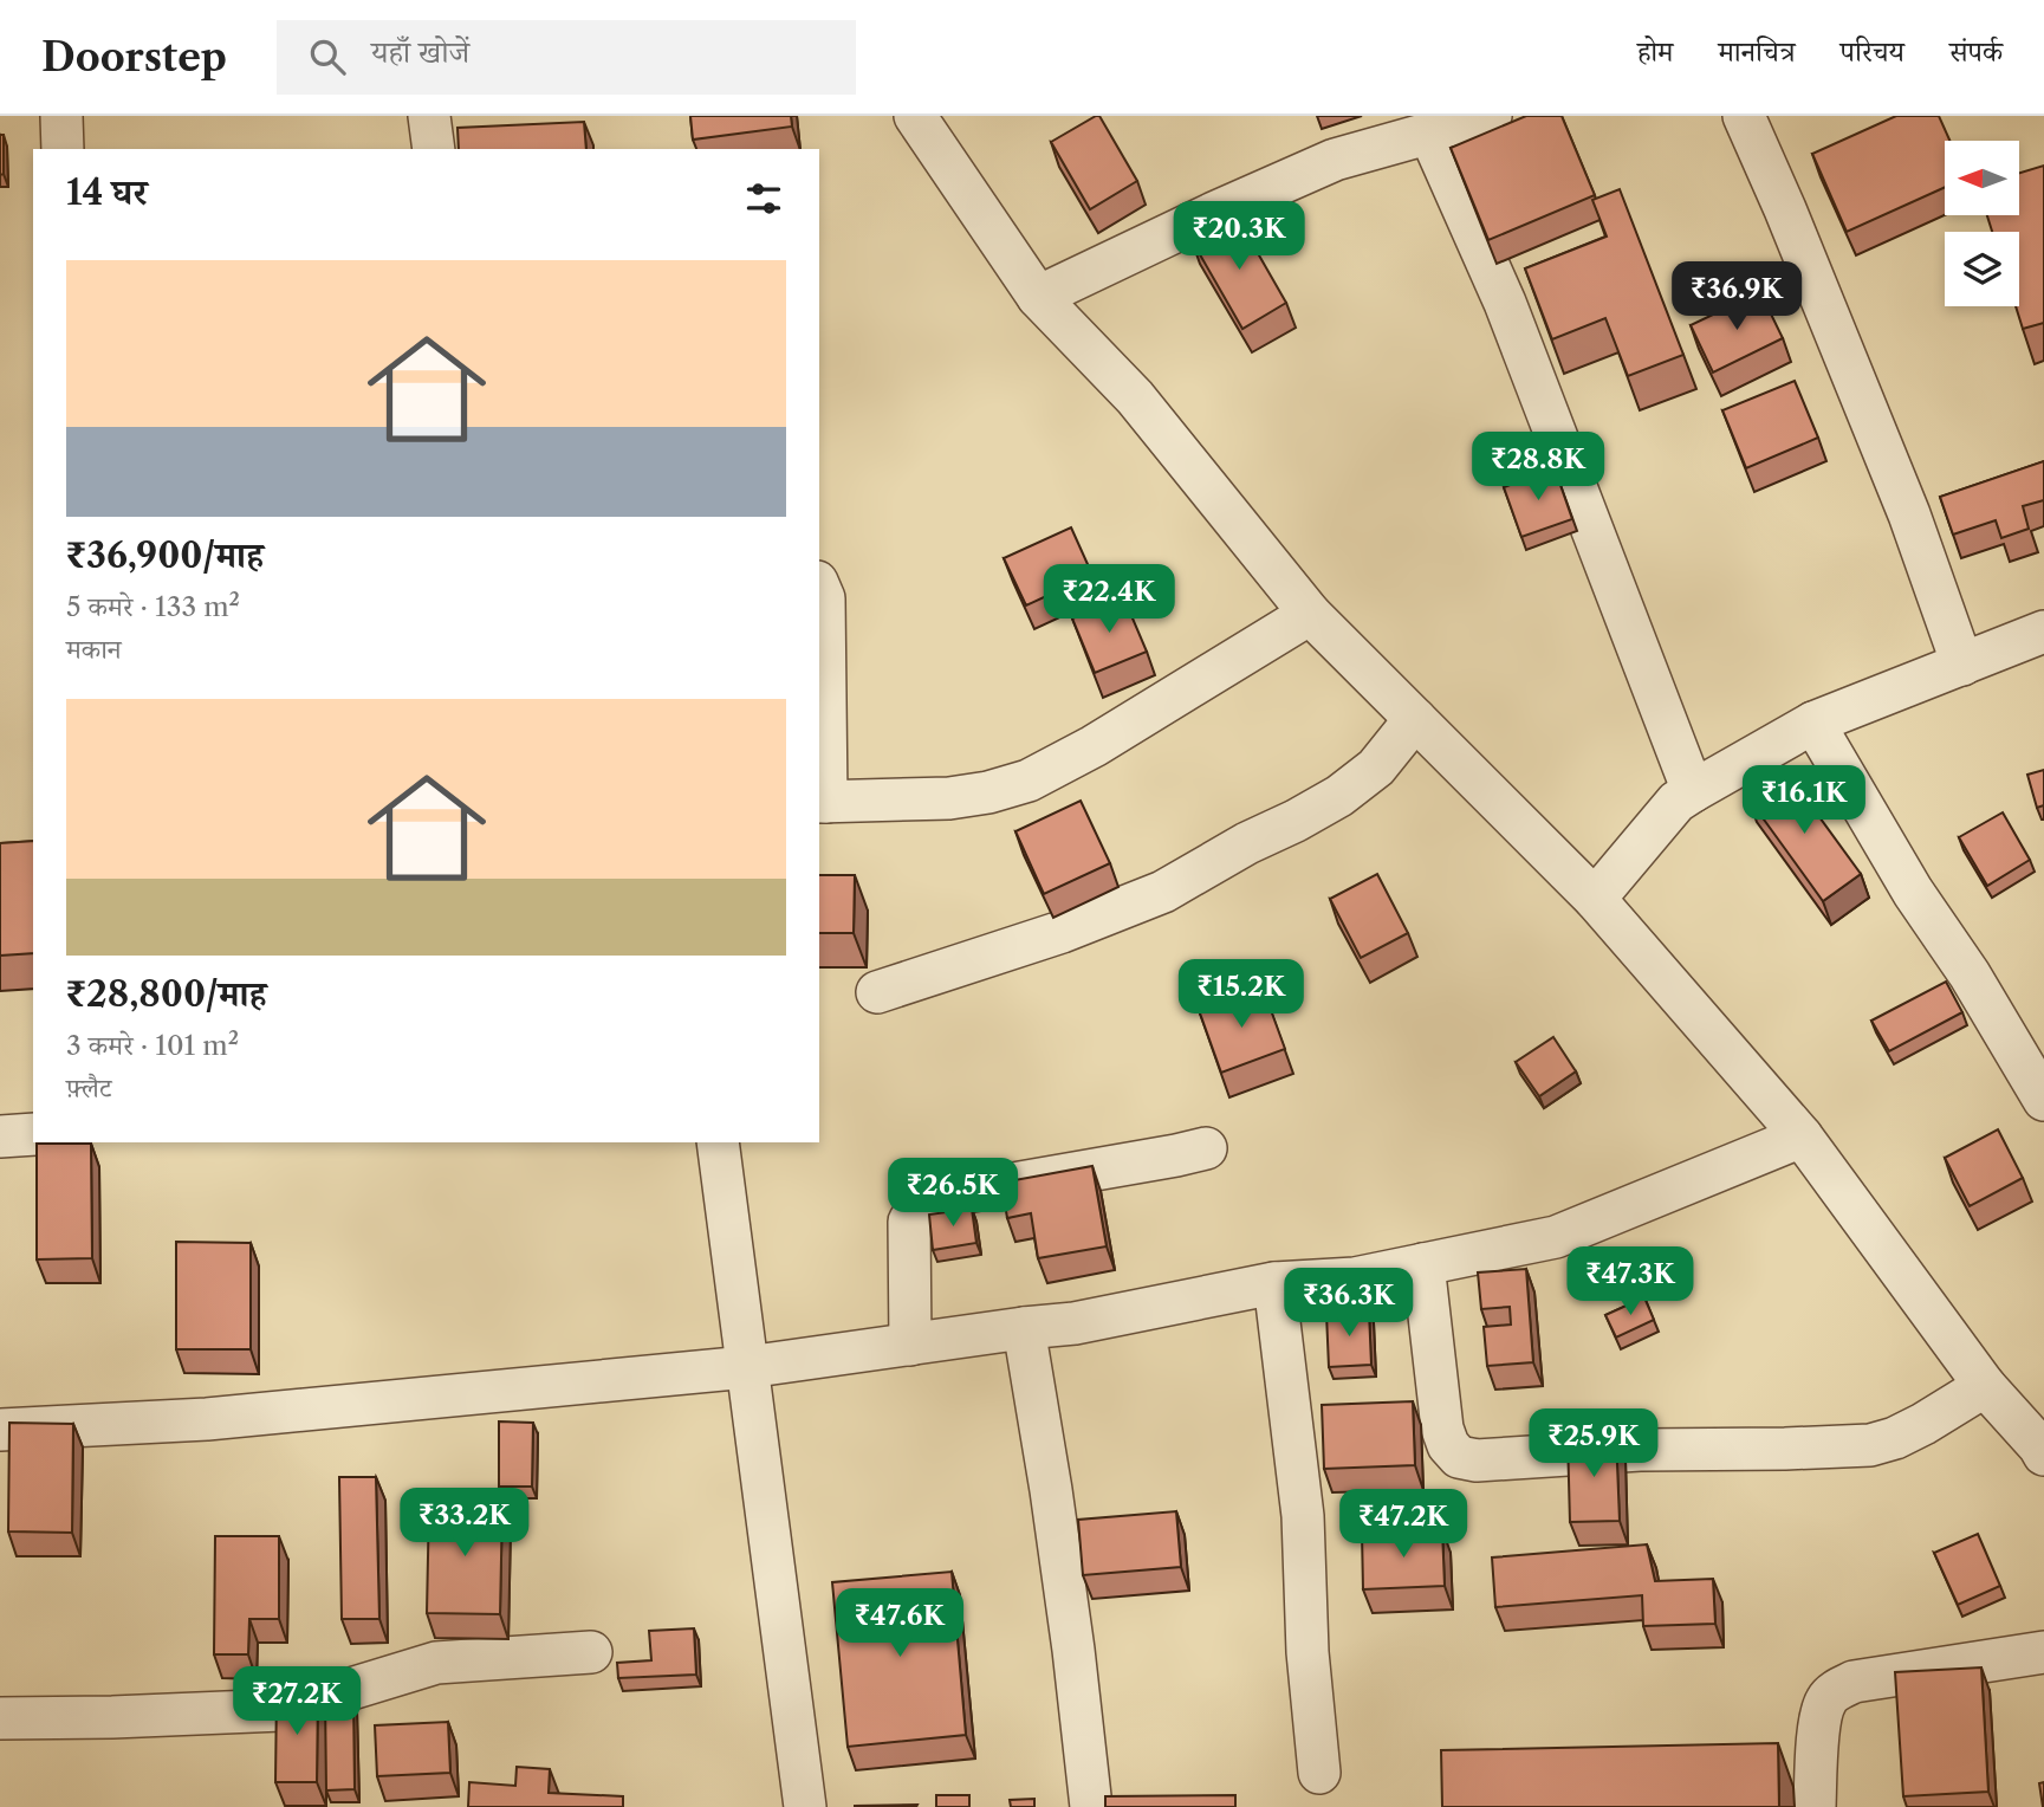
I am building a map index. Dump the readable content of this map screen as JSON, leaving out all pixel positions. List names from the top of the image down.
{
  "north": "left",
  "page": {
    "header": "Doorstep",
    "search": "यहाँ खोजें",
    "nav": [
      "होम",
      "मानचित्र",
      "परिचय",
      "संपर्क"
    ],
    "heading": "14 घर",
    "price": [
      "₹20.3K",
      "₹36.9K",
      "₹28.8K",
      "₹22.4K",
      "₹16.1K",
      "₹15.2K",
      "₹26.5K",
      "₹47.3K",
      "₹36.3K",
      "₹25.9K",
      "₹33.2K",
      "₹47.2K",
      "₹47.6K",
      "₹27.2K"
    ],
    "list": [
      {
        "name": "₹36,900/माह",
        "note": "5 कमरे · 133 m² · मकान"
      },
      {
        "name": "₹28,800/माह",
        "note": "3 कमरे · 101 m² · फ़्लैट"
      }
    ]
  }
}
